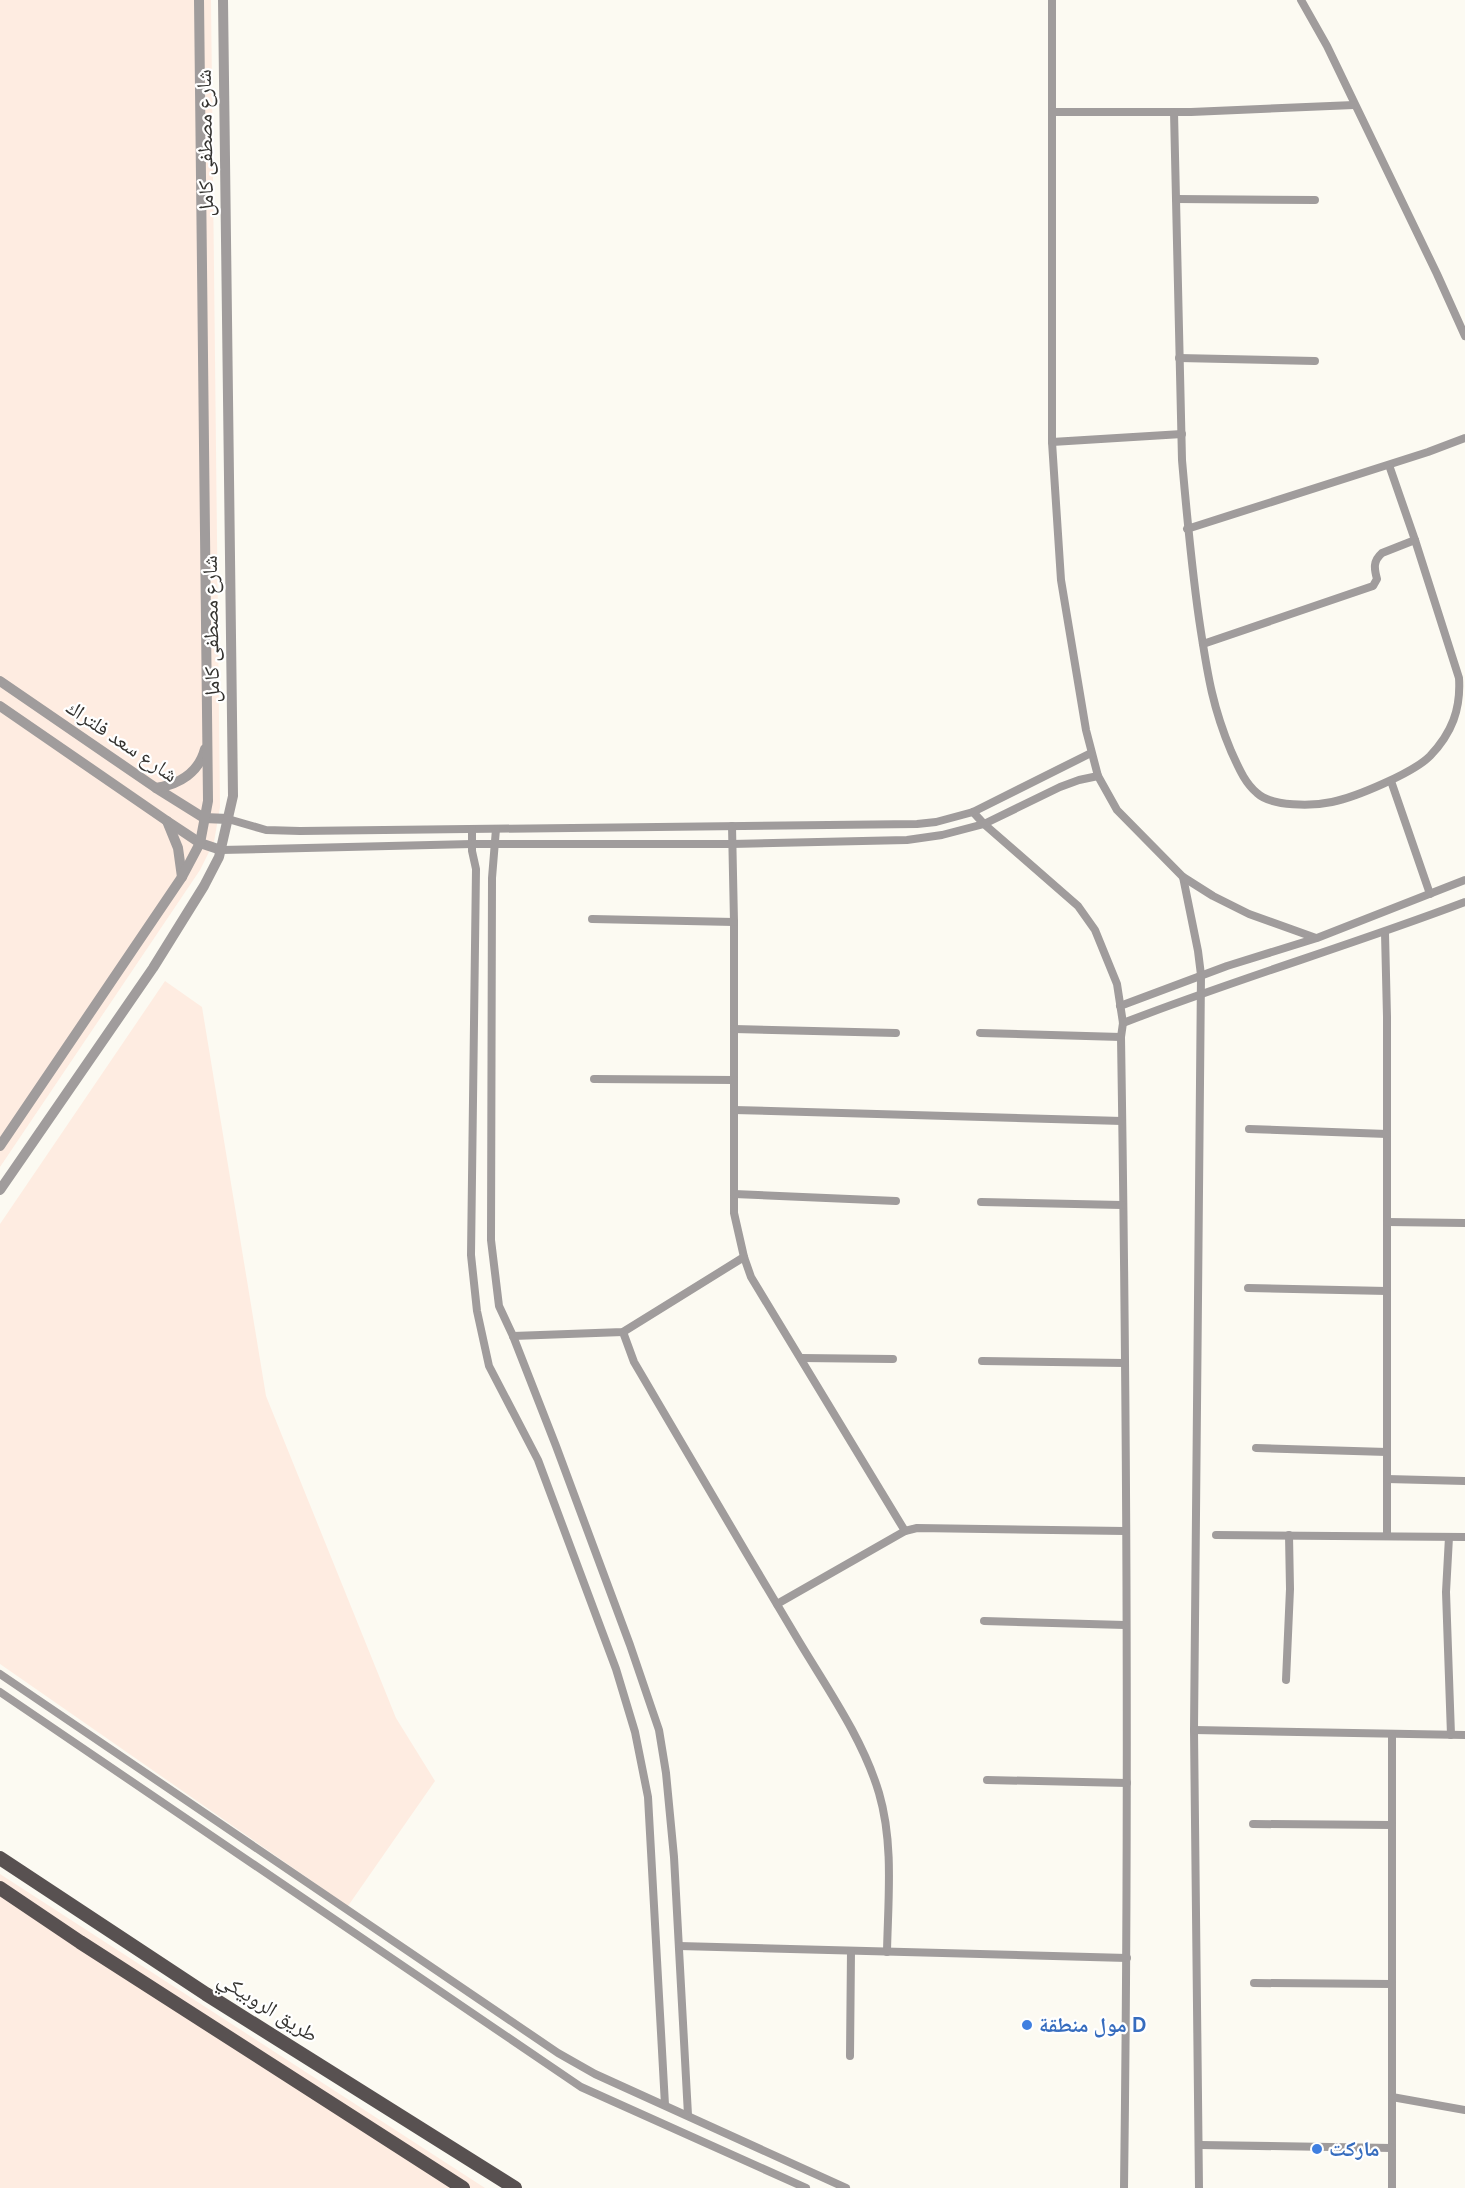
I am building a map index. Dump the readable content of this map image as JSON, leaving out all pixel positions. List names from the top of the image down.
{
  "streets": {
    "main road": ["طريق الروبيكي"],
    "street": ["شارع مصطفى كامل", "شارع سعد فلتراك"]
  },
  "crossings": [
    ["شارع مصطفى كامل", "شارع سعد فلتراك"]
  ],
  "places": ["مول منطقة D", "ماركت"]
}
